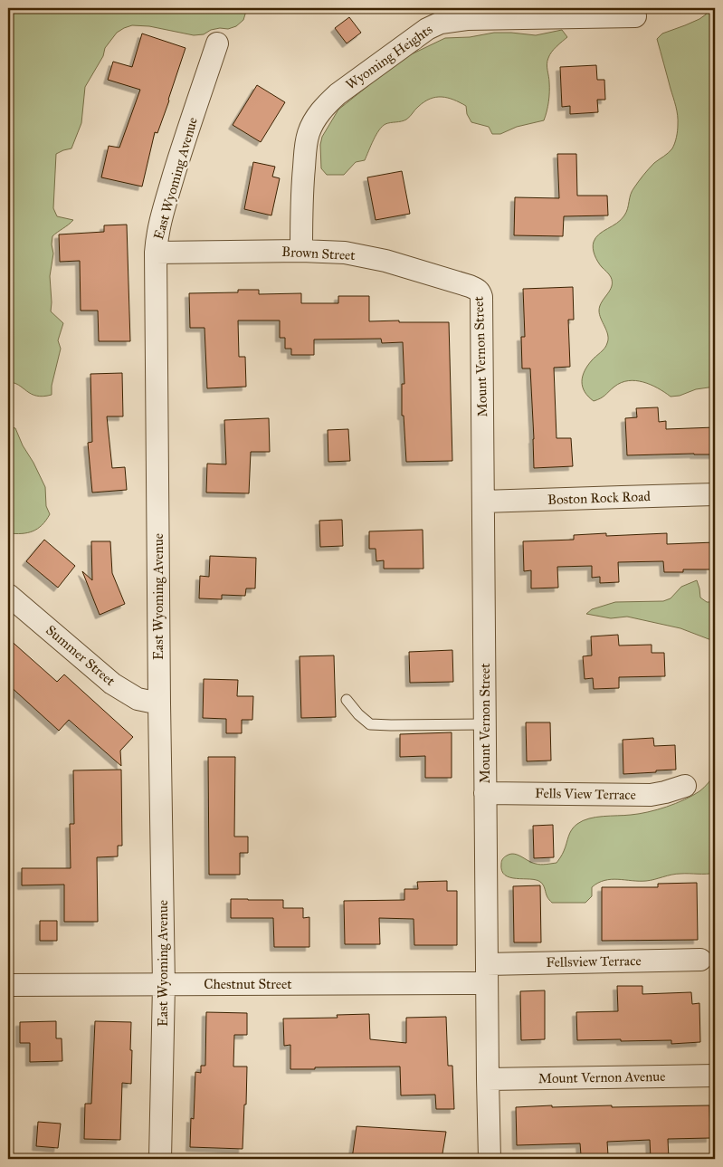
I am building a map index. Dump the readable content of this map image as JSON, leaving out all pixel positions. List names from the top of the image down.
{
  "streets": {
    "street": [
      "Wyoming Heights",
      "East Wyoming Avenue",
      "Brown Street",
      "Mount Vernon Street",
      "Boston Rock Road",
      "Summer Street",
      "Fells View Terrace",
      "Fellsview Terrace",
      "Chestnut Street",
      "Mount Vernon Avenue"
    ]
  },
  "crossings": [
    ["Wyoming Heights", "Brown Street"],
    ["East Wyoming Avenue", "Brown Street"],
    ["East Wyoming Avenue", "Summer Street"],
    ["East Wyoming Avenue", "Chestnut Street"],
    ["Brown Street", "Mount Vernon Street"],
    ["Mount Vernon Street", "Boston Rock Road"],
    ["Mount Vernon Street", "Fells View Terrace"],
    ["Mount Vernon Street", "Fellsview Terrace"],
    ["Mount Vernon Street", "Chestnut Street"],
    ["Mount Vernon Street", "Mount Vernon Avenue"],
    ["Fellsview Terrace", "Chestnut Street"]
  ]
}
